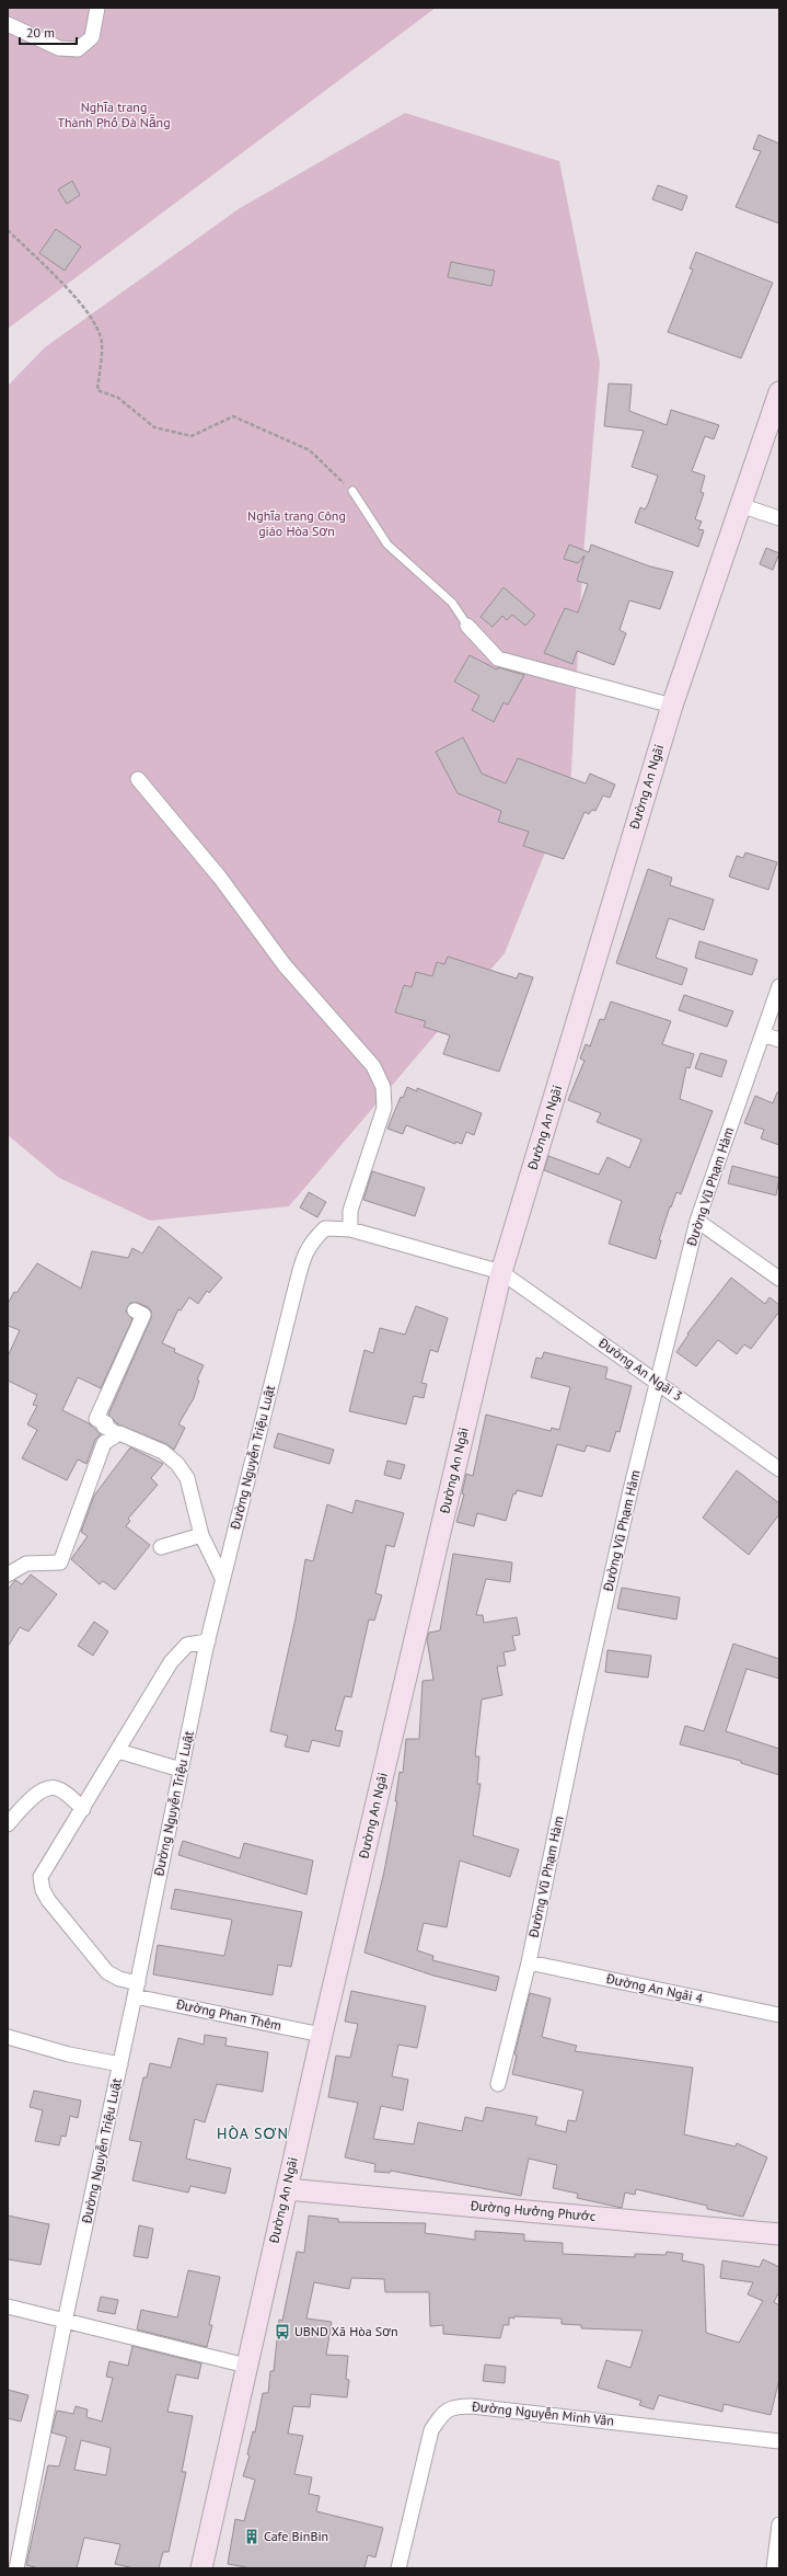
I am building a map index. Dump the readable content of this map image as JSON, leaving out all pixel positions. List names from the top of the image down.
{
  "streets": {
    "main road": ["Đường An Ngãi", "Đường Hưởng Phước"],
    "street": [
      "Đường Vũ Phạm Hàm",
      "Đường An Ngãi 3",
      "Đường Nguyễn Triệu Luật",
      "Đường An Ngãi 4",
      "Đường Phan Thêm",
      "Đường Nguyễn Minh Vân"
    ]
  },
  "crossings": [
    ["Đường An Ngãi", "Đường An Ngãi 3"],
    ["Đường An Ngãi", "Đường Nguyễn Triệu Luật"],
    ["Đường An Ngãi", "Đường Phan Thêm"],
    ["Đường An Ngãi", "Đường Hưởng Phước"],
    ["Đường Vũ Phạm Hàm", "Đường An Ngãi 3"],
    ["Đường Vũ Phạm Hàm", "Đường An Ngãi 4"],
    ["Đường An Ngãi 3", "Đường Nguyễn Triệu Luật"],
    ["Đường Nguyễn Triệu Luật", "Đường Phan Thêm"]
  ],
  "districts": ["HÒA SƠN"],
  "parks": ["Nghĩa trang Thành Phố Đà Nẵng", "Nghĩa trang Công giáo Hòa Sơn"],
  "places": {
    "bus stop": ["UBND Xã Hòa Sơn"],
    "building": ["Cafe BinBin"]
  },
  "scale_bar": "20 m"
}
